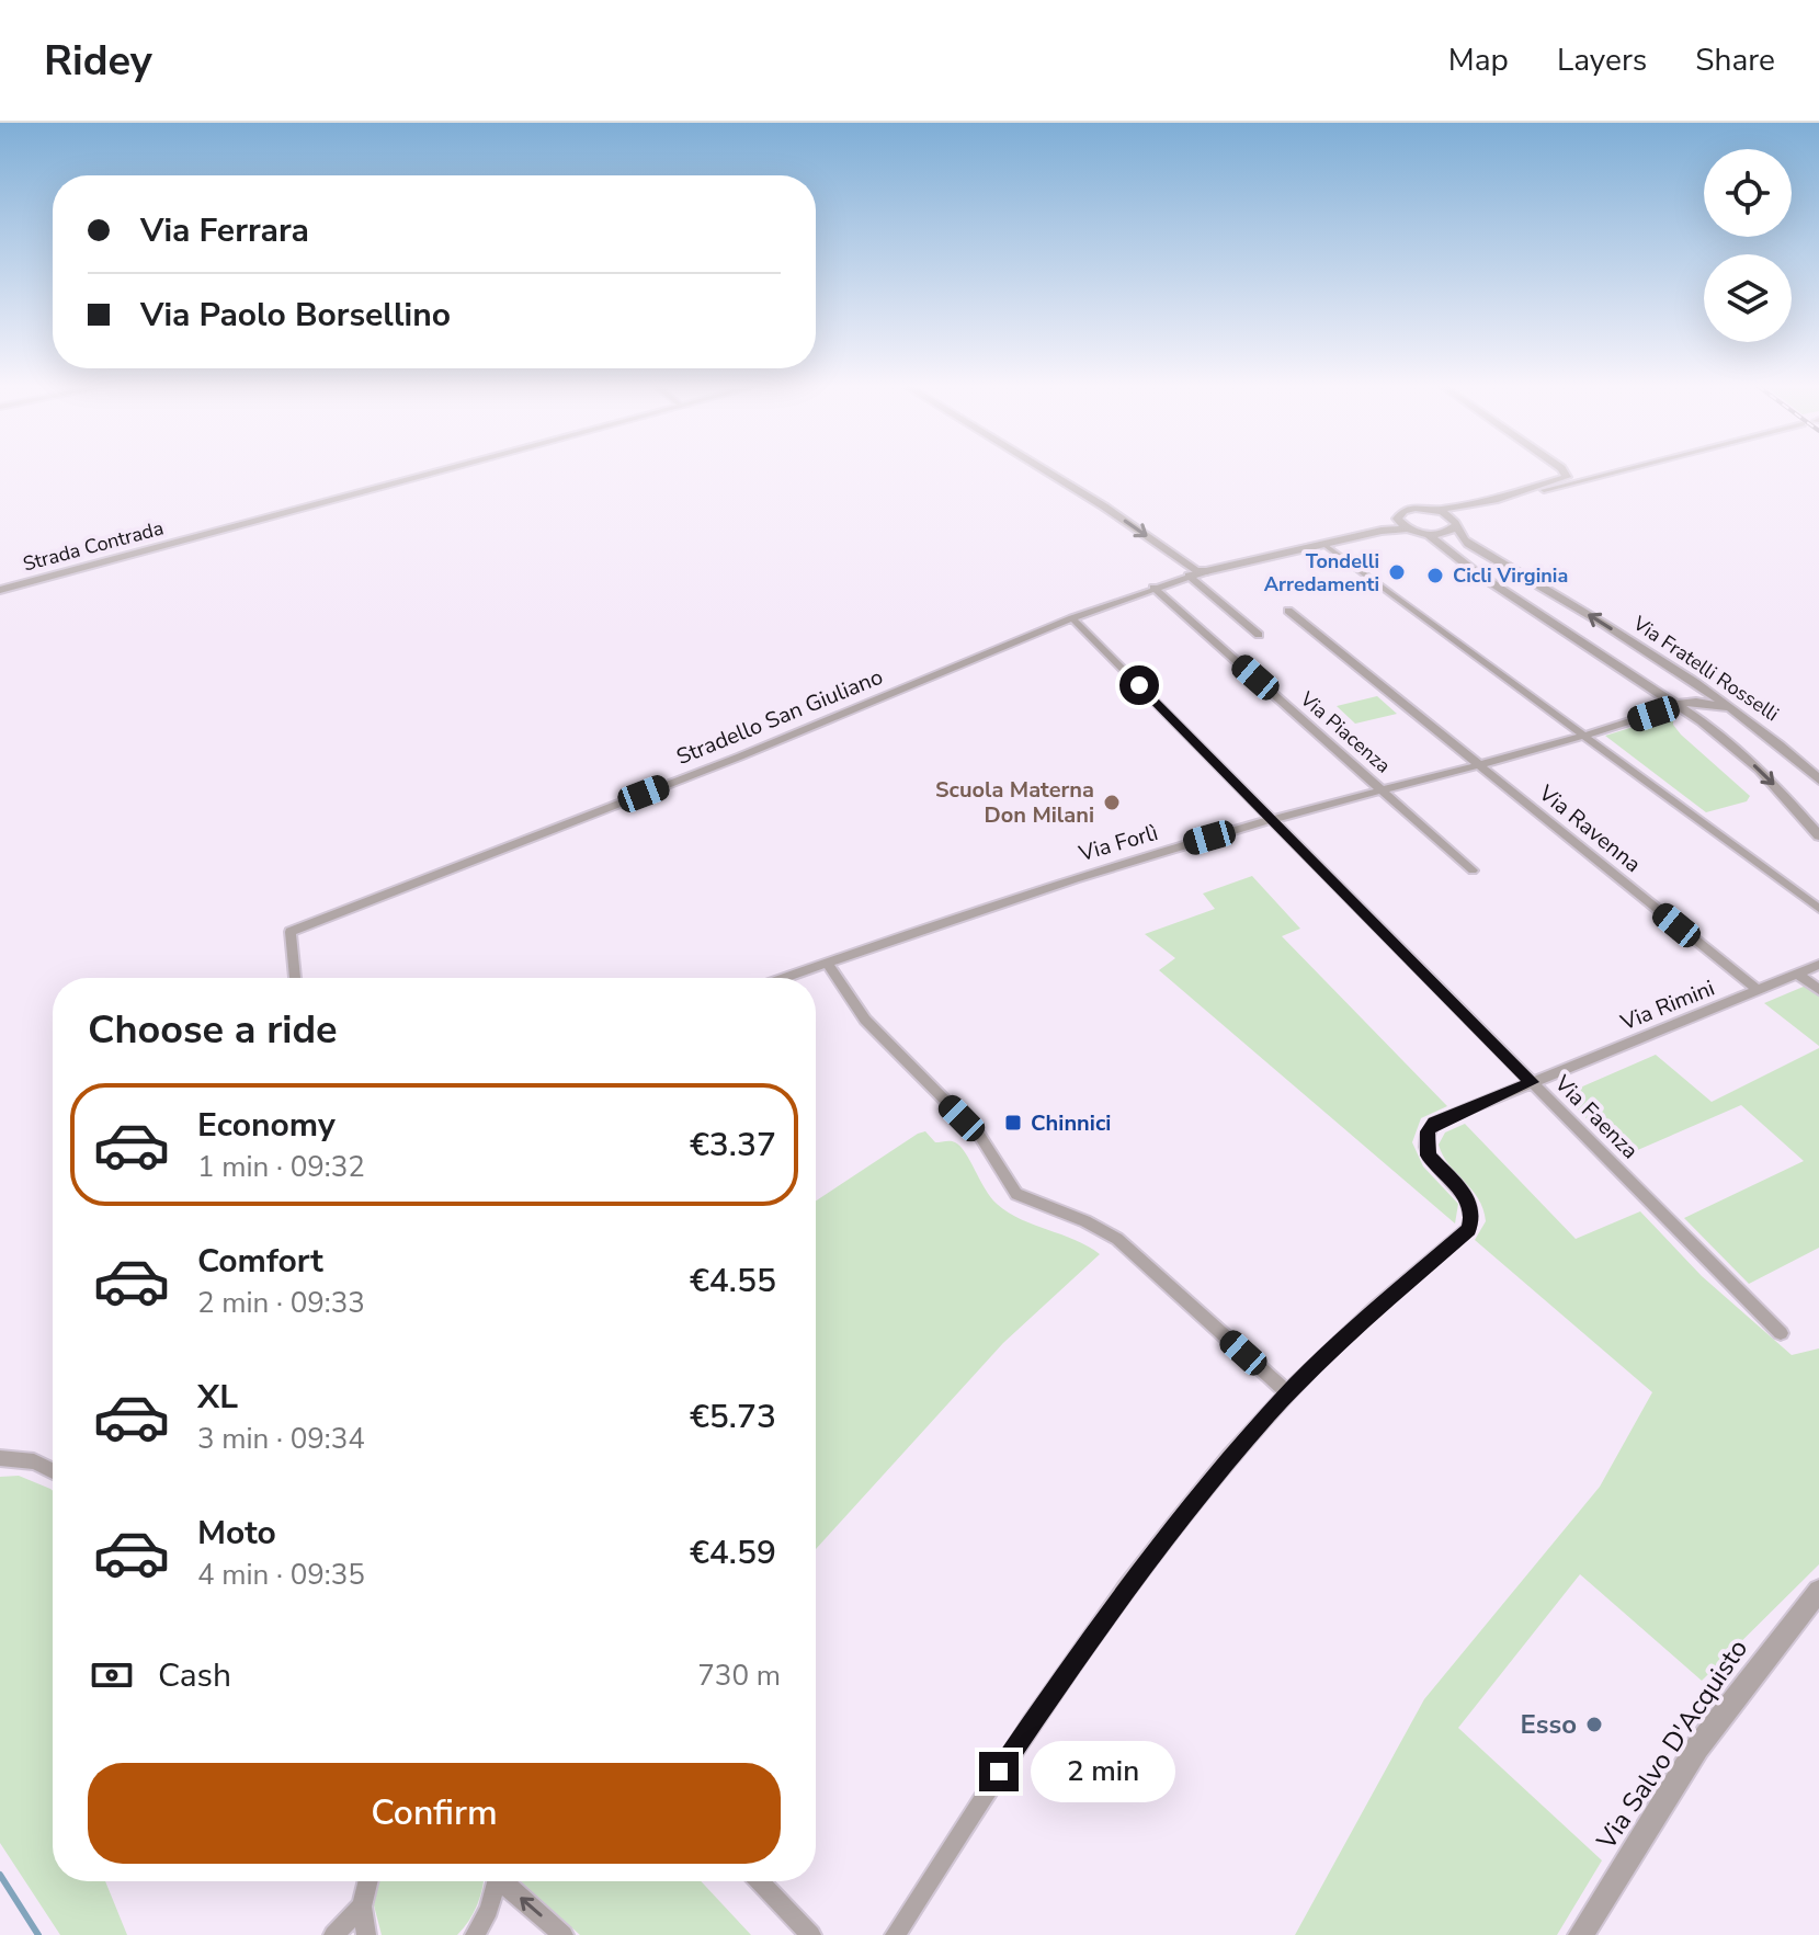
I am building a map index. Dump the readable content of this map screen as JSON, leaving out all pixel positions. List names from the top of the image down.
{
  "streets": {
    "street": [
      "Strada Contrada",
      "Via Fratelli Rosselli",
      "Stradello San Giuliano",
      "Via Piacenza",
      "Via Ravenna",
      "Via Forlì",
      "Via Rimini",
      "Via Faenza",
      "Via Salvo D'Acquisto"
    ]
  },
  "crossings": [
    ["Via Fratelli Rosselli", "Stradello San Giuliano"],
    ["Stradello San Giuliano", "Via Piacenza"],
    ["Stradello San Giuliano", "Via Faenza"],
    ["Via Piacenza", "Via Forlì"],
    ["Via Ravenna", "Via Forlì"],
    ["Via Ravenna", "Via Rimini"],
    ["Via Forlì", "Via Faenza"],
    ["Via Rimini", "Via Faenza"]
  ],
  "places": {
    "other": [
      "Tondelli Arredamenti",
      "Cicli Virginia",
      "Scuola Materna Don Milani",
      "Esso"
    ],
    "transit": ["Chinnici"]
  },
  "page": {
    "header": "Ridey",
    "nav": ["Map", "Layers", "Share"],
    "banner": ["Via Ferrara", "Via Paolo Borsellino"],
    "heading": "Choose a ride",
    "list": [
      {
        "name": "Economy",
        "note": "1 min · 09:32",
        "value": "€3.37"
      },
      {
        "name": "Comfort",
        "note": "2 min · 09:33",
        "value": "€4.55"
      },
      {
        "name": "XL",
        "note": "3 min · 09:34",
        "value": "€5.73"
      },
      {
        "name": "Moto",
        "note": "4 min · 09:35",
        "value": "€4.59"
      }
    ],
    "pay": ["Cash", "730 m"],
    "bubble": "2 min",
    "buttons": "Confirm"
  }
}
